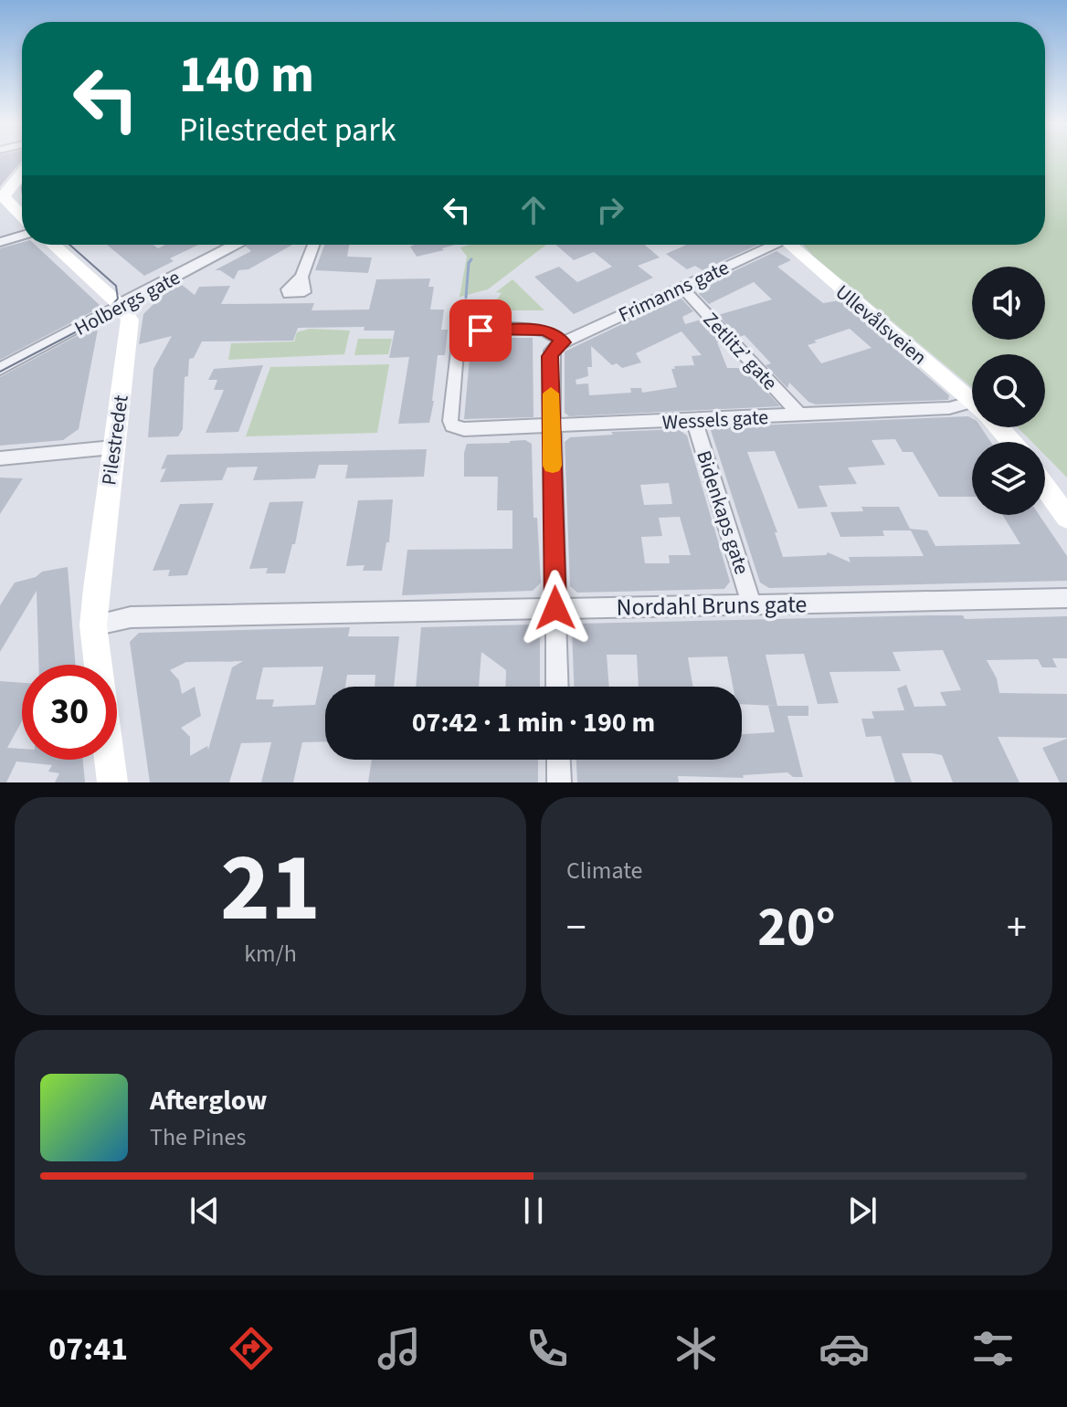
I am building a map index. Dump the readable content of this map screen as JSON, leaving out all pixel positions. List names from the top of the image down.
{
  "streets": {
    "main road": ["Ullevålsveien", "Pilestredet"],
    "street": [
      "Frimanns gate",
      "Holbergs gate",
      "Zetlitz’ gate",
      "Wessels gate",
      "Bidenkaps gate",
      "Nordahl Bruns gate"
    ]
  },
  "crossings": [
    ["Frimanns gate", "Zetlitz’ gate"],
    ["Frimanns gate", "Wessels gate"],
    ["Holbergs gate", "Pilestredet"],
    ["Zetlitz’ gate", "Wessels gate"],
    ["Wessels gate", "Bidenkaps gate"],
    ["Pilestredet", "Nordahl Bruns gate"],
    ["Bidenkaps gate", "Nordahl Bruns gate"]
  ],
  "page": {
    "turn": ["140 m", "Pilestredet park"],
    "limit": "30",
    "trip": "07:42 · 1 min · 190 m",
    "tile": [
      ["21", "km/h"],
      "Climate"
    ],
    "heat": ["−", "20°", "+"],
    "song": ["Afterglow", "The Pines"],
    "tabs": "07:41"
  }
}
